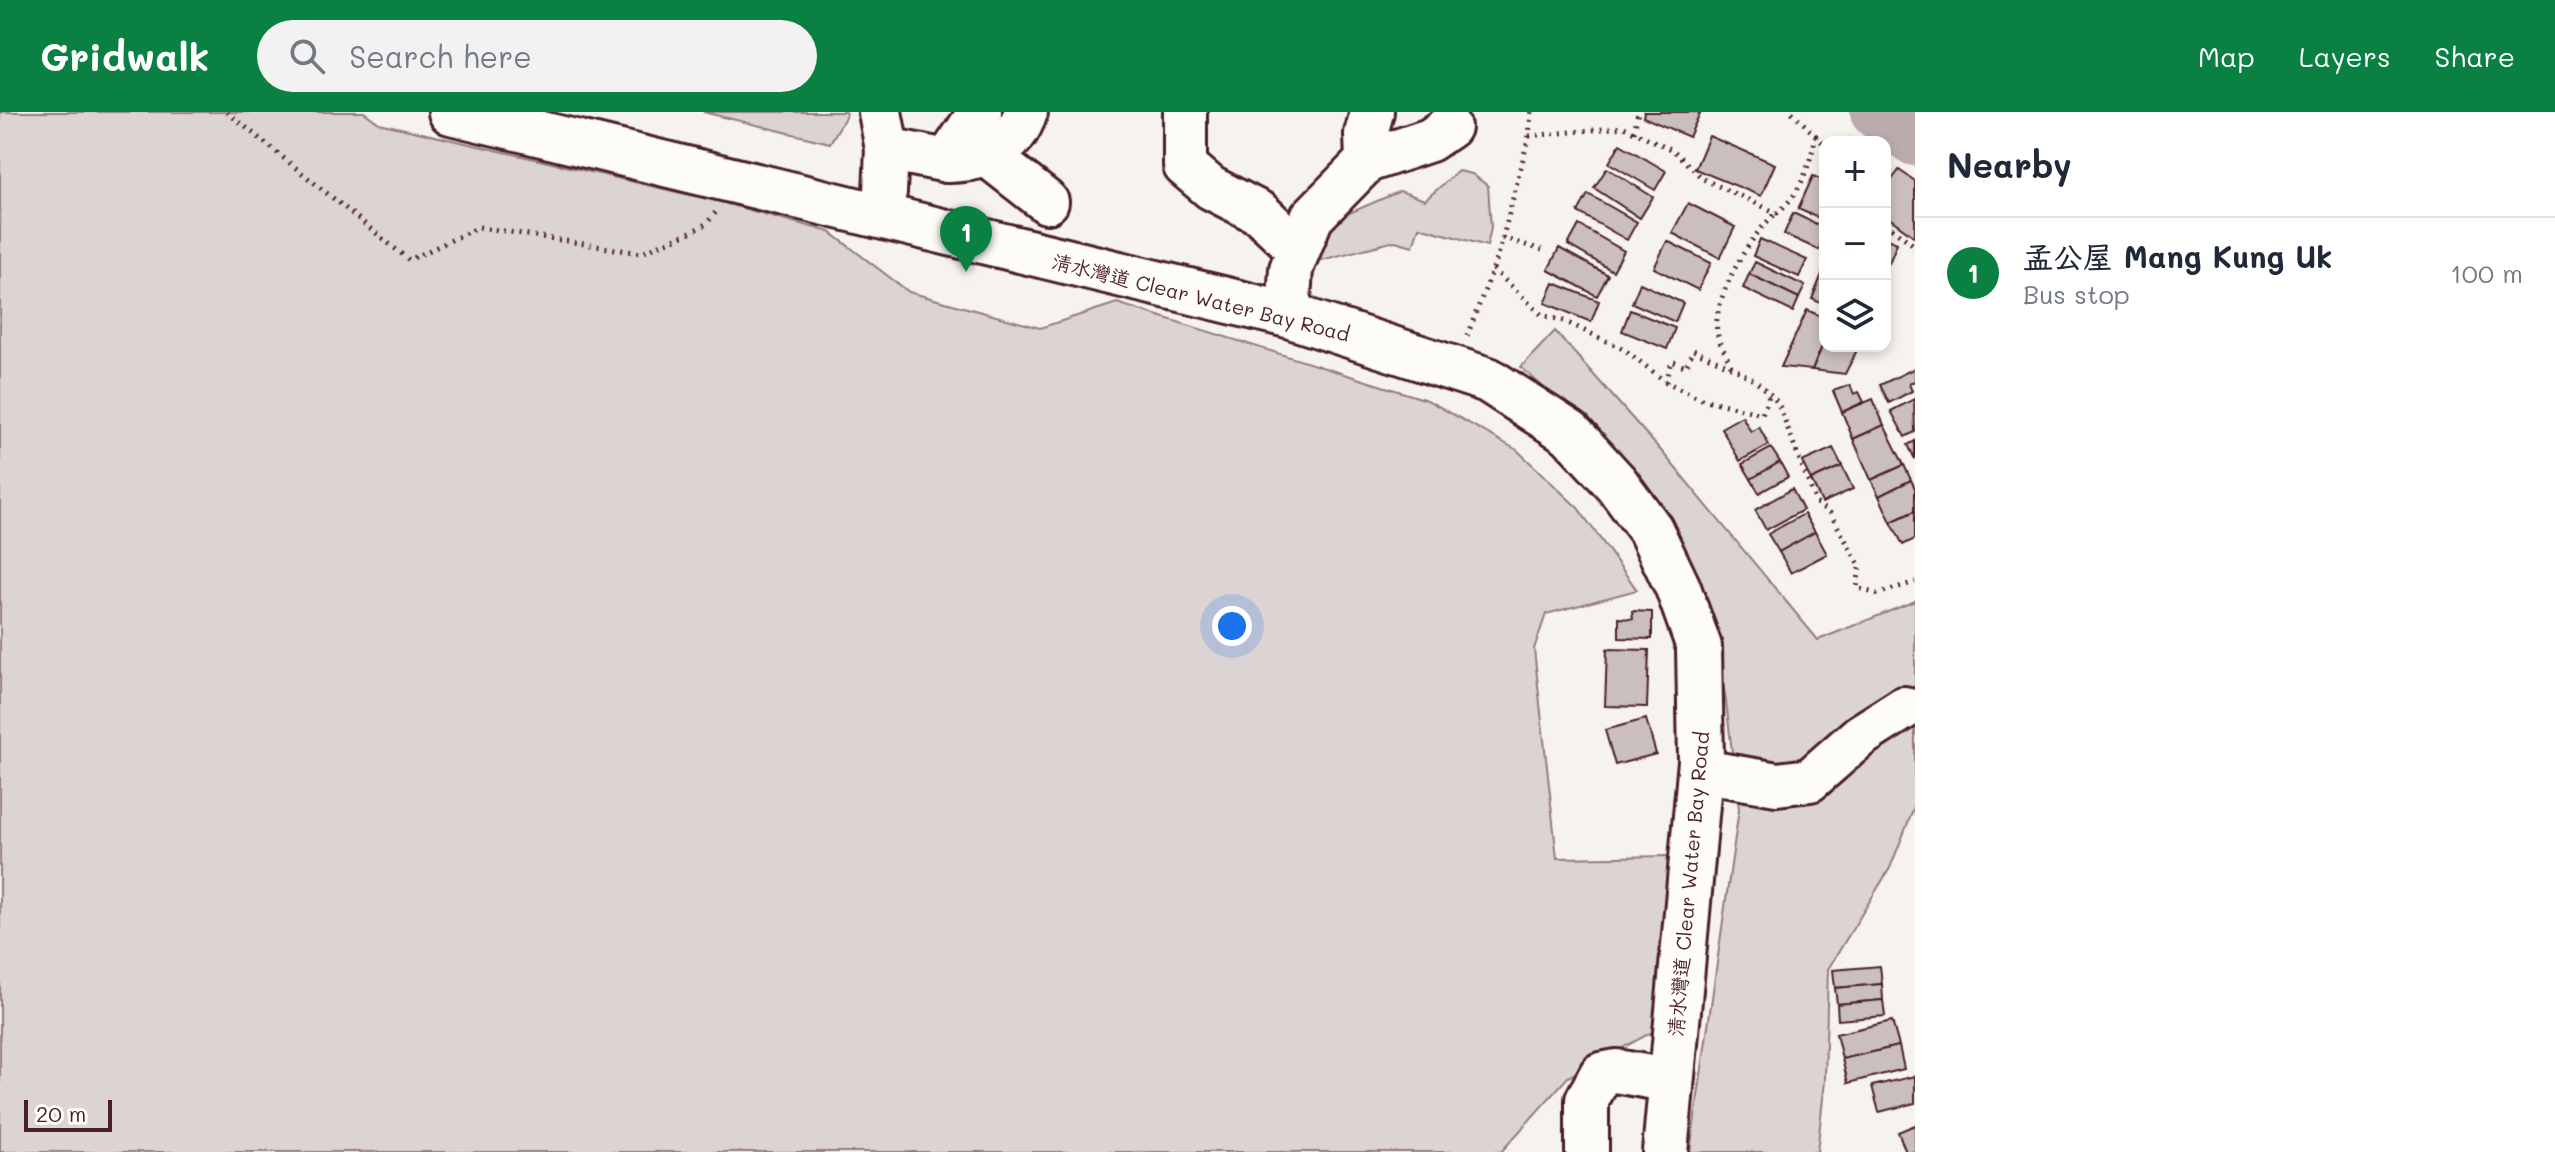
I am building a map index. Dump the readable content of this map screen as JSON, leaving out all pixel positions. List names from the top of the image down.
{
  "streets": {
    "main road": ["清水灣道 Clear Water Bay Road"]
  },
  "scale_bar": "20 m",
  "page": {
    "header": "Gridwalk",
    "search": "Search here",
    "nav": ["Map", "Layers", "Share"],
    "heading": "Nearby",
    "map_buttons": ["+", "−"],
    "pins": "1",
    "list": [
      {
        "mark": "1",
        "name": "孟公屋 Mang Kung Uk",
        "note": "Bus stop",
        "value": "100 m"
      }
    ],
    "scale": "20 m"
  }
}
